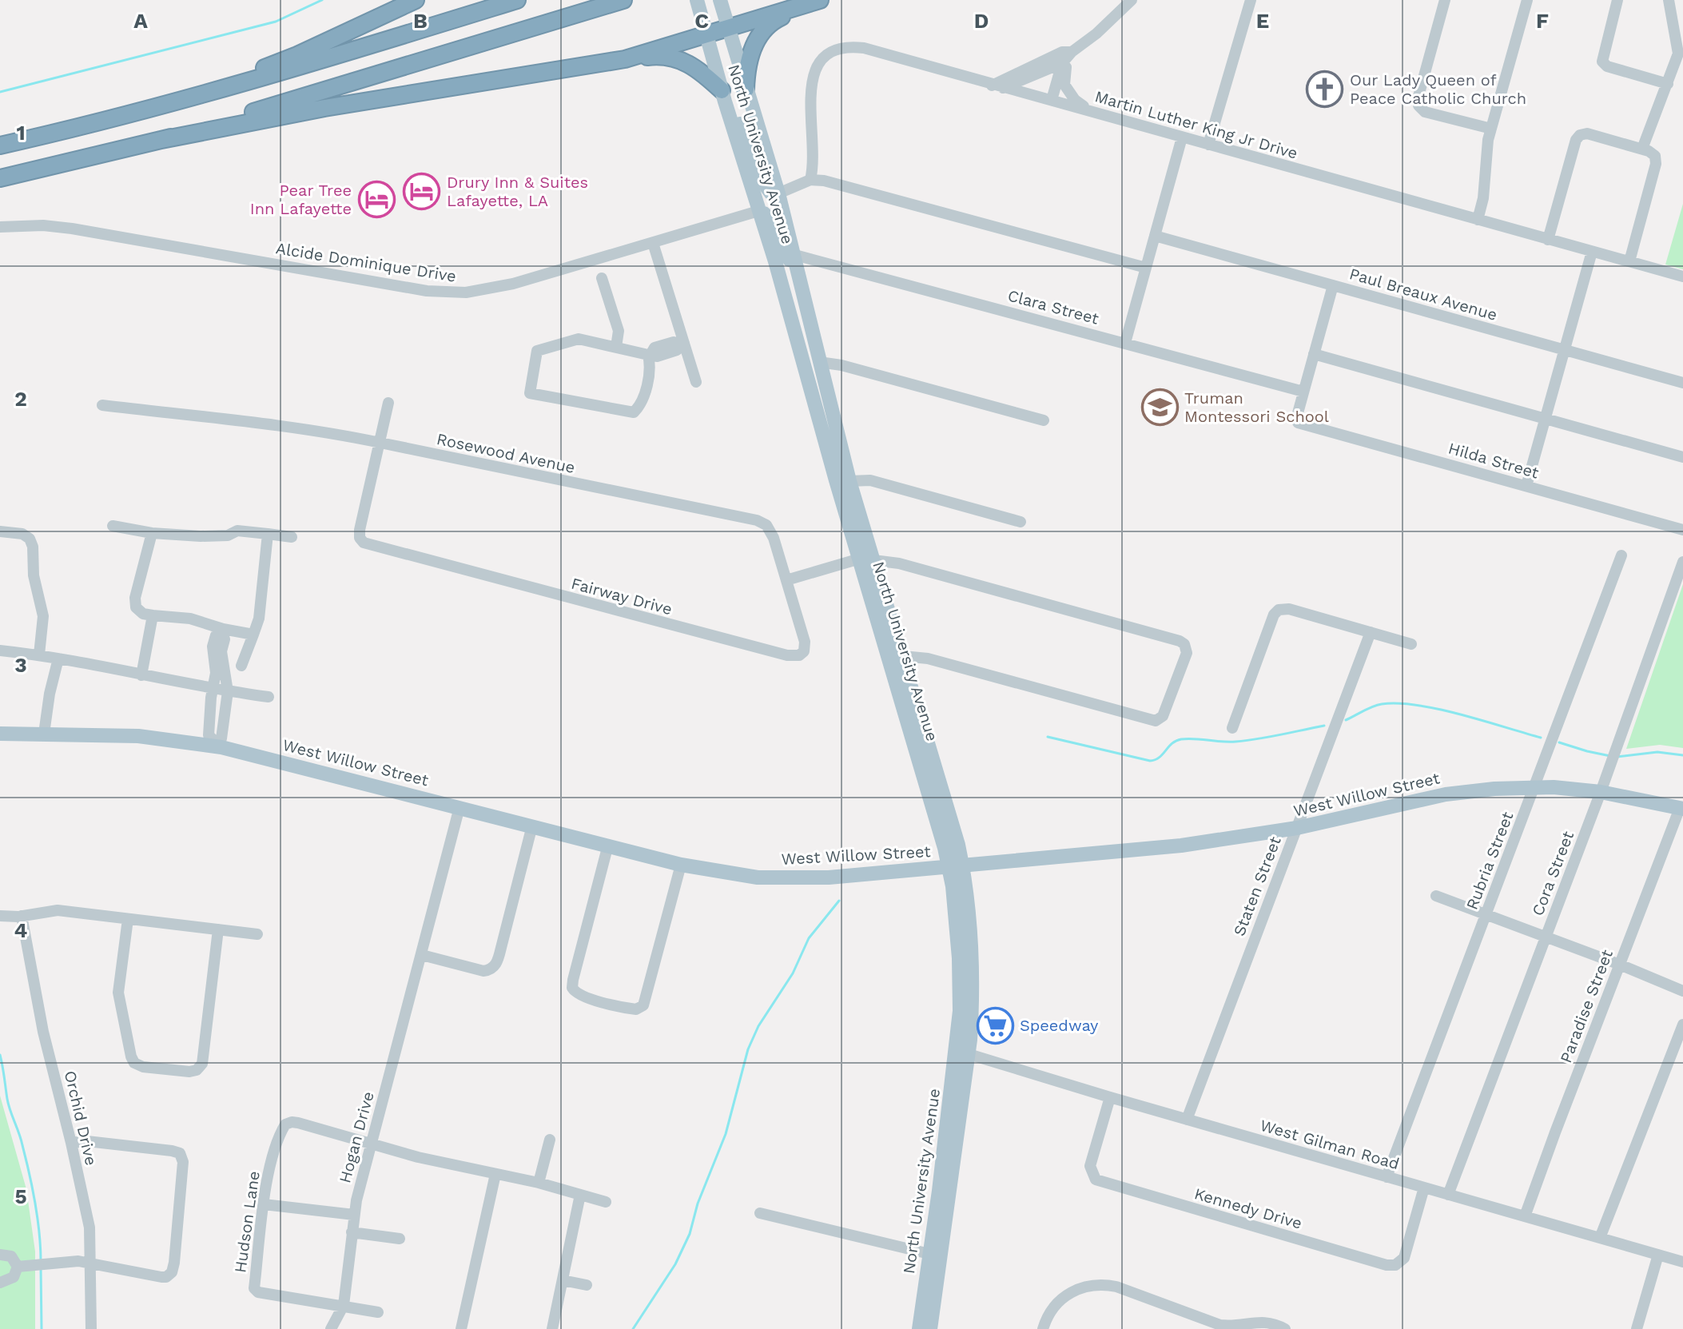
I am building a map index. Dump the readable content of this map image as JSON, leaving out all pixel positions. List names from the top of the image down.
{
  "streets": {
    "main road": ["North University Avenue", "West Willow Street"],
    "street": [
      "Martin Luther King Jr Drive",
      "Alcide Dominique Drive",
      "Paul Breaux Avenue",
      "Clara Street",
      "Rosewood Avenue",
      "Hilda Street",
      "Fairway Drive",
      "Rubria Street",
      "Cora Street",
      "Staten Street",
      "Paradise Street",
      "Orchid Drive",
      "Hogan Drive",
      "West Gilman Road",
      "Kennedy Drive",
      "Hudson Lane"
    ]
  },
  "crossings": [
    ["North University Avenue", "Alcide Dominique Drive"],
    ["North University Avenue", "Clara Street"],
    ["North University Avenue", "West Willow Street"],
    ["North University Avenue", "West Gilman Road"],
    ["Clara Street", "Hilda Street"],
    ["Rosewood Avenue", "Fairway Drive"],
    ["West Willow Street", "Rubria Street"],
    ["West Willow Street", "Cora Street"],
    ["West Willow Street", "Staten Street"],
    ["West Willow Street", "Paradise Street"],
    ["West Willow Street", "Hogan Drive"],
    ["Rubria Street", "West Gilman Road"],
    ["Cora Street", "West Gilman Road"],
    ["Staten Street", "West Gilman Road"],
    ["Paradise Street", "West Gilman Road"],
    ["Hogan Drive", "Hudson Lane"],
    ["West Gilman Road", "Kennedy Drive"]
  ],
  "places": {
    "church": ["Our Lady Queen of Peace Catholic Church"],
    "hotel": ["Drury Inn & Suites Lafayette, LA", "Pear Tree Inn Lafayette"],
    "school or university": ["Truman Montessori School"],
    "supermarket": ["Speedway"]
  },
  "grid": {
    "columns": [
      "A",
      "B",
      "C",
      "D",
      "E",
      "F"
    ],
    "rows": [
      "1",
      "2",
      "3",
      "4",
      "5"
    ]
  }
}
